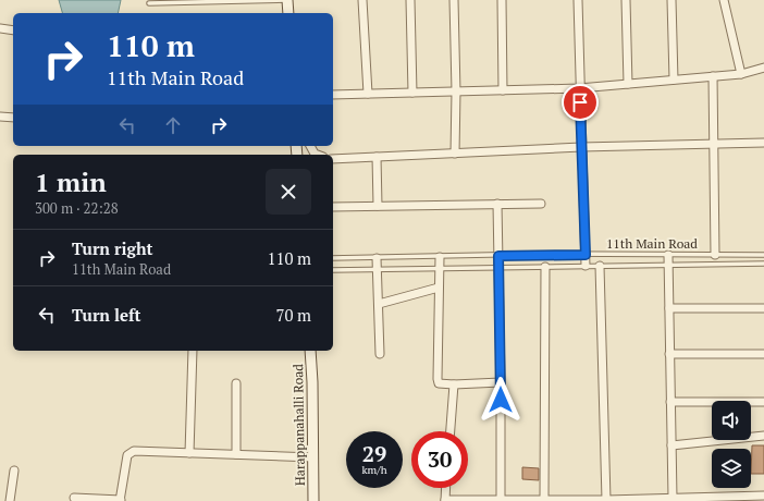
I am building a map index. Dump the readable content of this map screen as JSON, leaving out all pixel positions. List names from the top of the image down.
{
  "streets": {
    "street": ["Harappanahalli Road"],
    "lane": ["11th Main Road"]
  },
  "page": {
    "turn": ["110 m", "11th Main Road"],
    "heading": ["1 min", "300 m · 22:28"],
    "list": [
      {
        "name": "Turn right",
        "note": "11th Main Road",
        "value": "110 m"
      },
      {
        "name": "Turn left",
        "value": "70 m"
      }
    ],
    "speed": "29 km/h",
    "limit": "30"
  }
}
